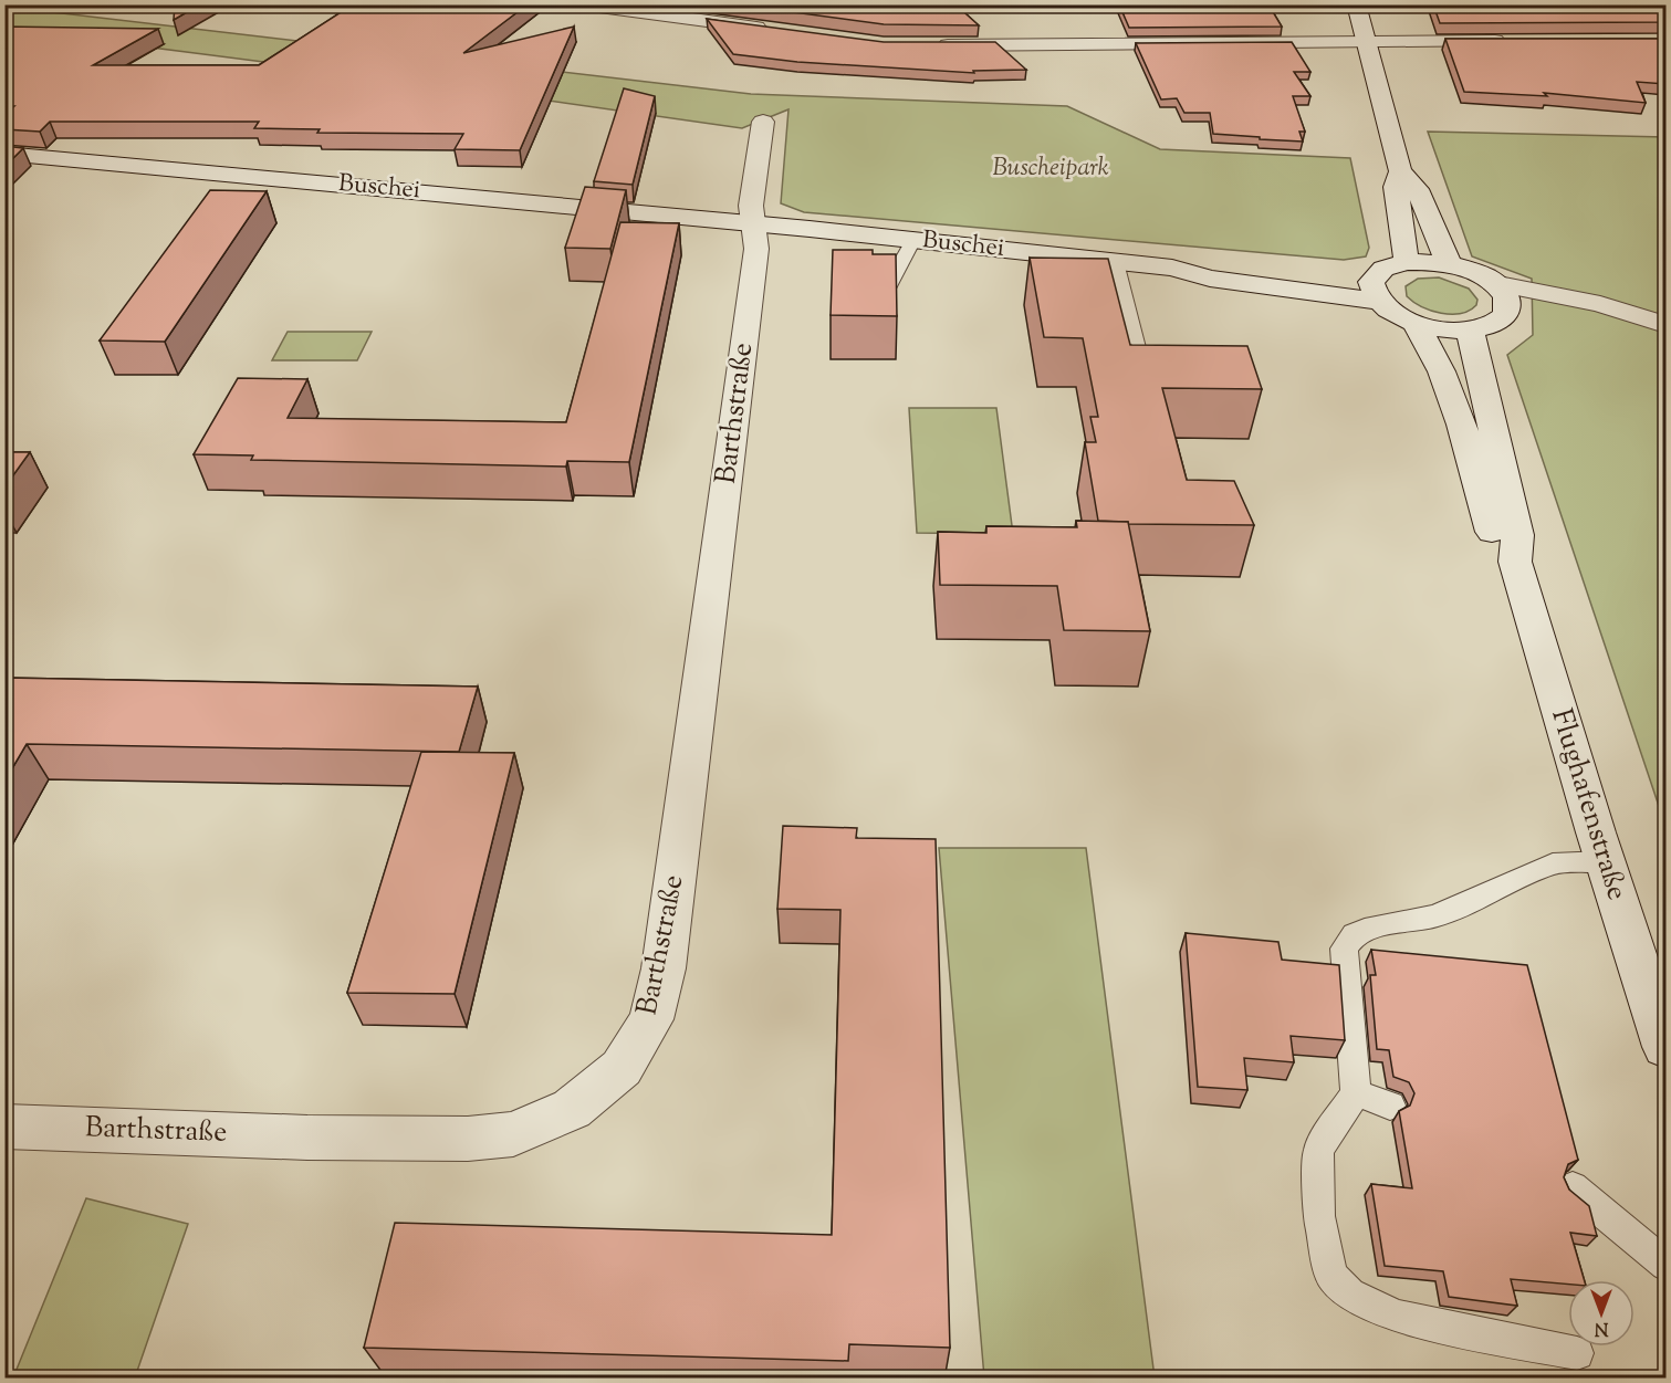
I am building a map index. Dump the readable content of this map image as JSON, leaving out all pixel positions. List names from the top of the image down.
{
  "streets": {
    "street": ["Buschei", "Barthstraße", "Flughafenstraße"]
  },
  "crossings": [
    ["Buschei", "Barthstraße"]
  ],
  "parks": ["Buscheipark"],
  "north": "bottom"
}
